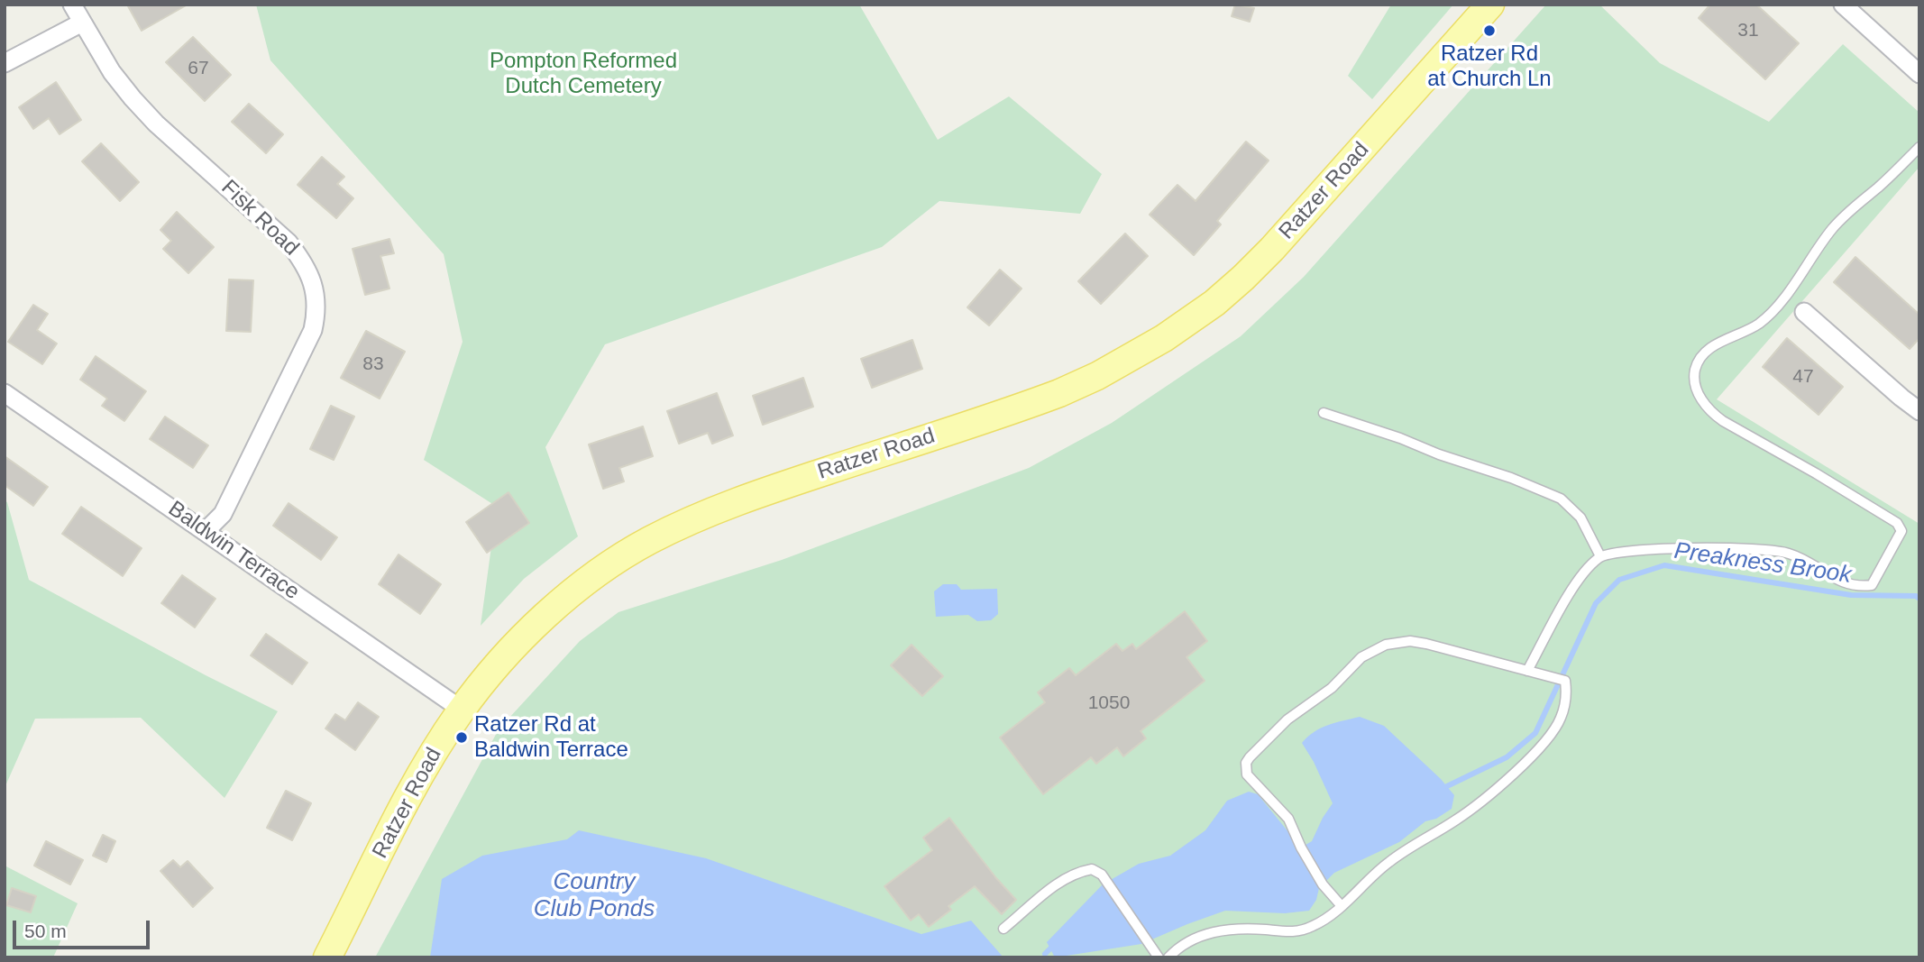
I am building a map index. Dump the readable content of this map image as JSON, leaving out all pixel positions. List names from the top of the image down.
{
  "streets": {
    "main road": ["Ratzer Road"],
    "street": ["Fisk Road", "Baldwin Terrace"]
  },
  "crossings": [
    ["Ratzer Road", "Baldwin Terrace"],
    ["Fisk Road", "Baldwin Terrace"]
  ],
  "water": ["Preakness Brook", "Country Club Ponds"],
  "parks": ["Pompton Reformed Dutch Cemetery"],
  "places": ["Ratzer Rd at Church Ln", "Ratzer Rd at Baldwin Terrace"],
  "house_numbers": [
    "31",
    "67",
    "83",
    "47",
    "1050"
  ],
  "scale_bar": "50 m"
}
